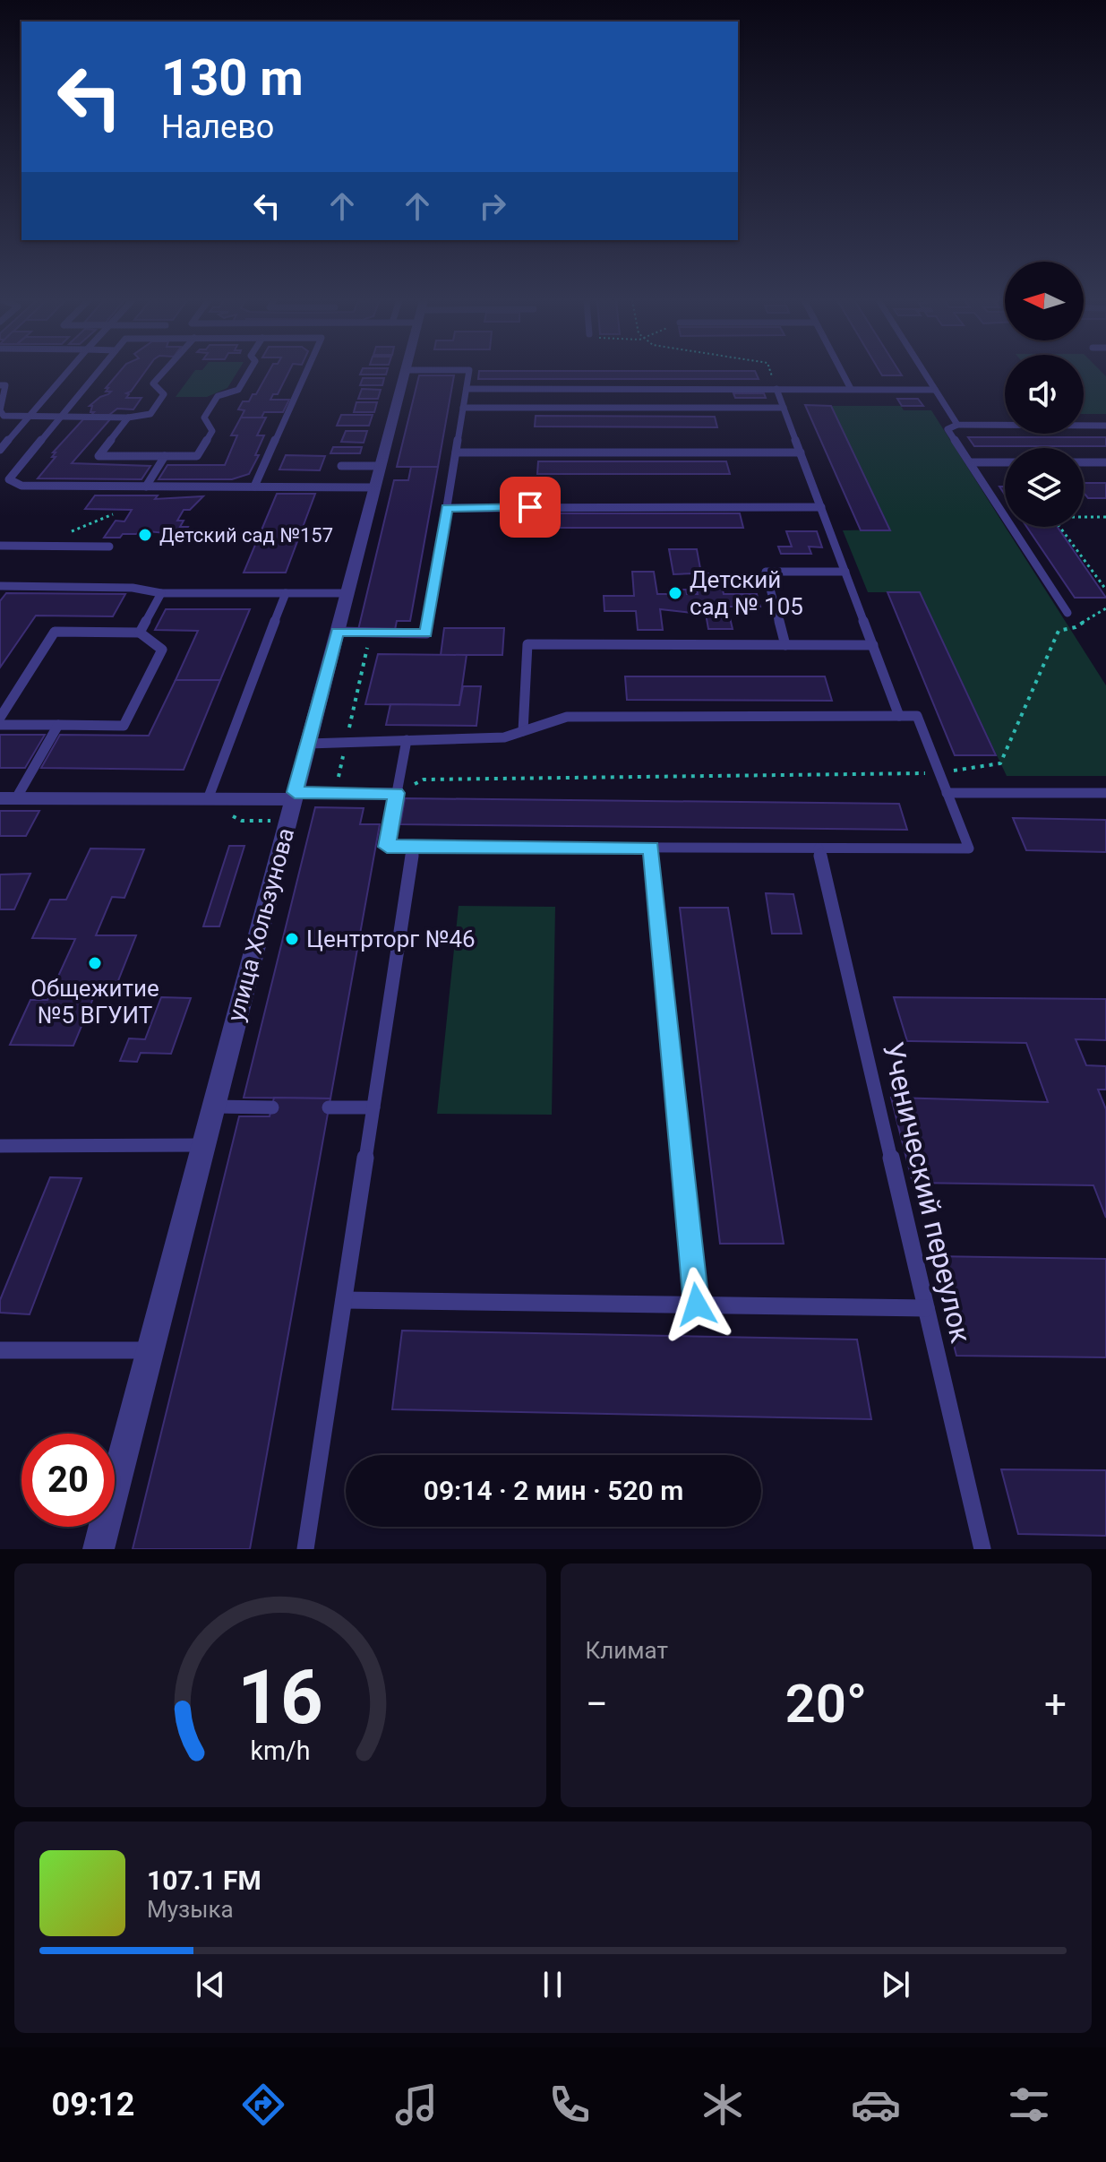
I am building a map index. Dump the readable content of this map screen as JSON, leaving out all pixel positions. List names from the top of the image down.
{
  "streets": {
    "street": ["улица Хользунова"],
    "lane": ["Ученический переулок"]
  },
  "places": [
    "Детский сад №157",
    "Детский сад № 105",
    "Центрторг №46",
    "Общежитие №5 ВГУИТ"
  ],
  "north": "left",
  "page": {
    "turn": ["130 m", "Налево"],
    "limit": "20",
    "trip": "09:14 · 2 мин · 520 m",
    "tile": "Климат",
    "heat": ["−", "20°", "+"],
    "song": ["107.1 FM", "Музыка"],
    "tabs": "09:12",
    "gauge": ["16", "km/h"]
  }
}
